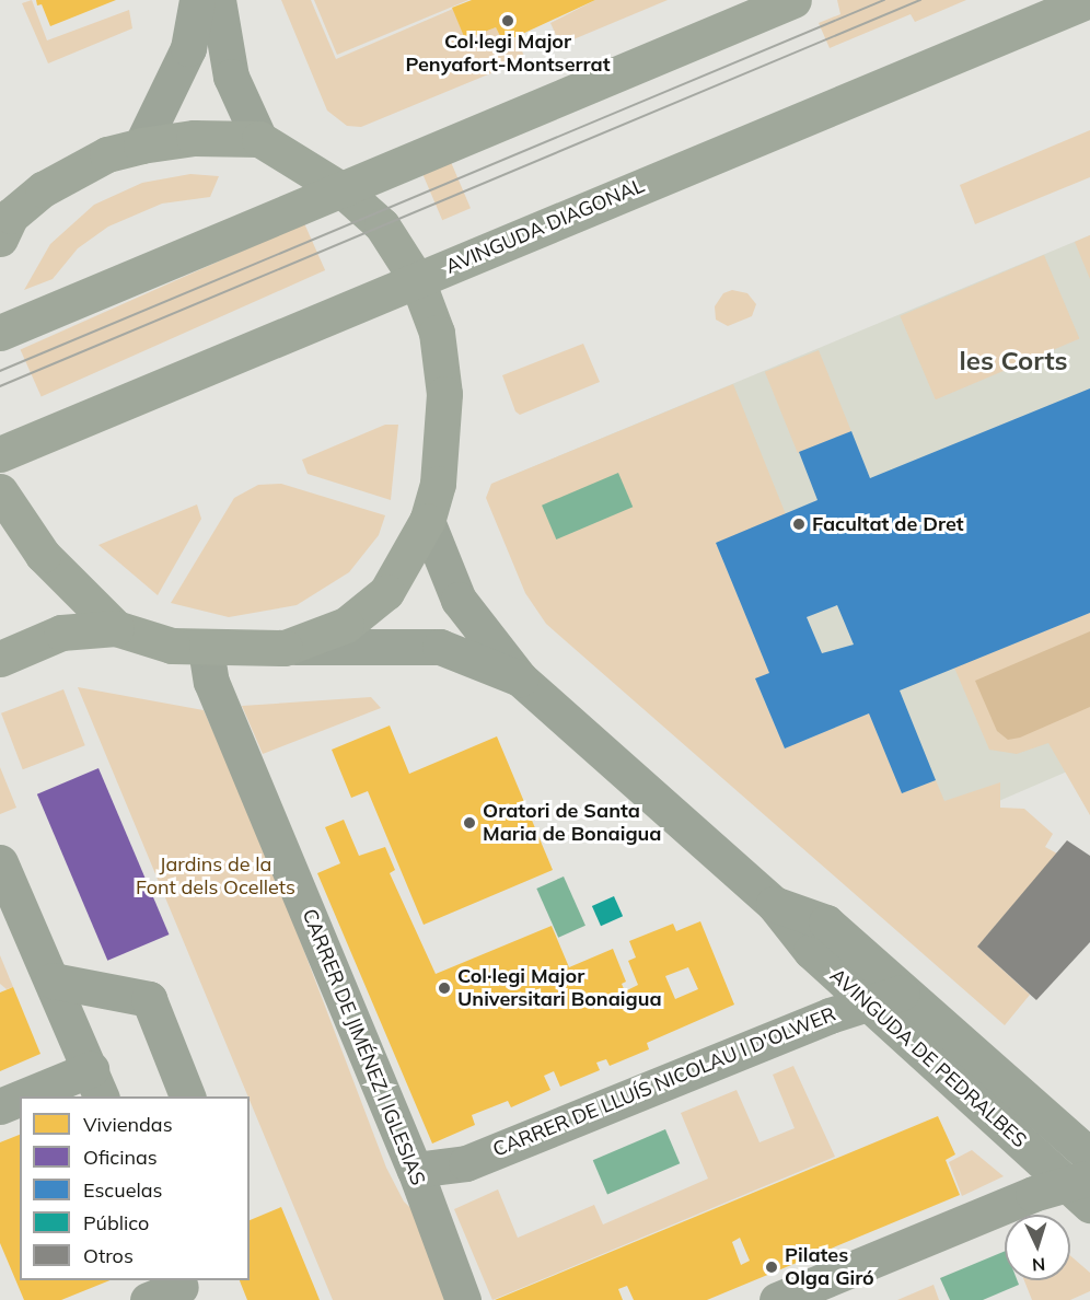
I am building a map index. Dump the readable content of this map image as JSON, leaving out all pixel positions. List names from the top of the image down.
{
  "streets": {
    "main road": ["AVINGUDA DIAGONAL"],
    "street": ["CARRER DE JIMÉNEZ I IGLESIAS", "AVINGUDA DE PEDRALBES", "CARRER DE LLUÍS NICOLAU I D'OLWER"]
  },
  "crossings": [
    ["CARRER DE JIMÉNEZ I IGLESIAS", "CARRER DE LLUÍS NICOLAU I D'OLWER"],
    ["AVINGUDA DE PEDRALBES", "CARRER DE LLUÍS NICOLAU I D'OLWER"]
  ],
  "districts": ["les Corts"],
  "parks": ["Jardins de la Font dels Ocellets"],
  "places": [
    "Col·legi Major Penyafort-Montserrat",
    "Facultat de Dret",
    "Oratori de Santa Maria de Bonaigua",
    "Col·legi Major Universitari Bonaigua",
    "Pilates Olga Giró"
  ],
  "legend": [
    "Viviendas",
    "Oficinas",
    "Escuelas",
    "Público",
    "Otros"
  ],
  "north": "bottom"
}
